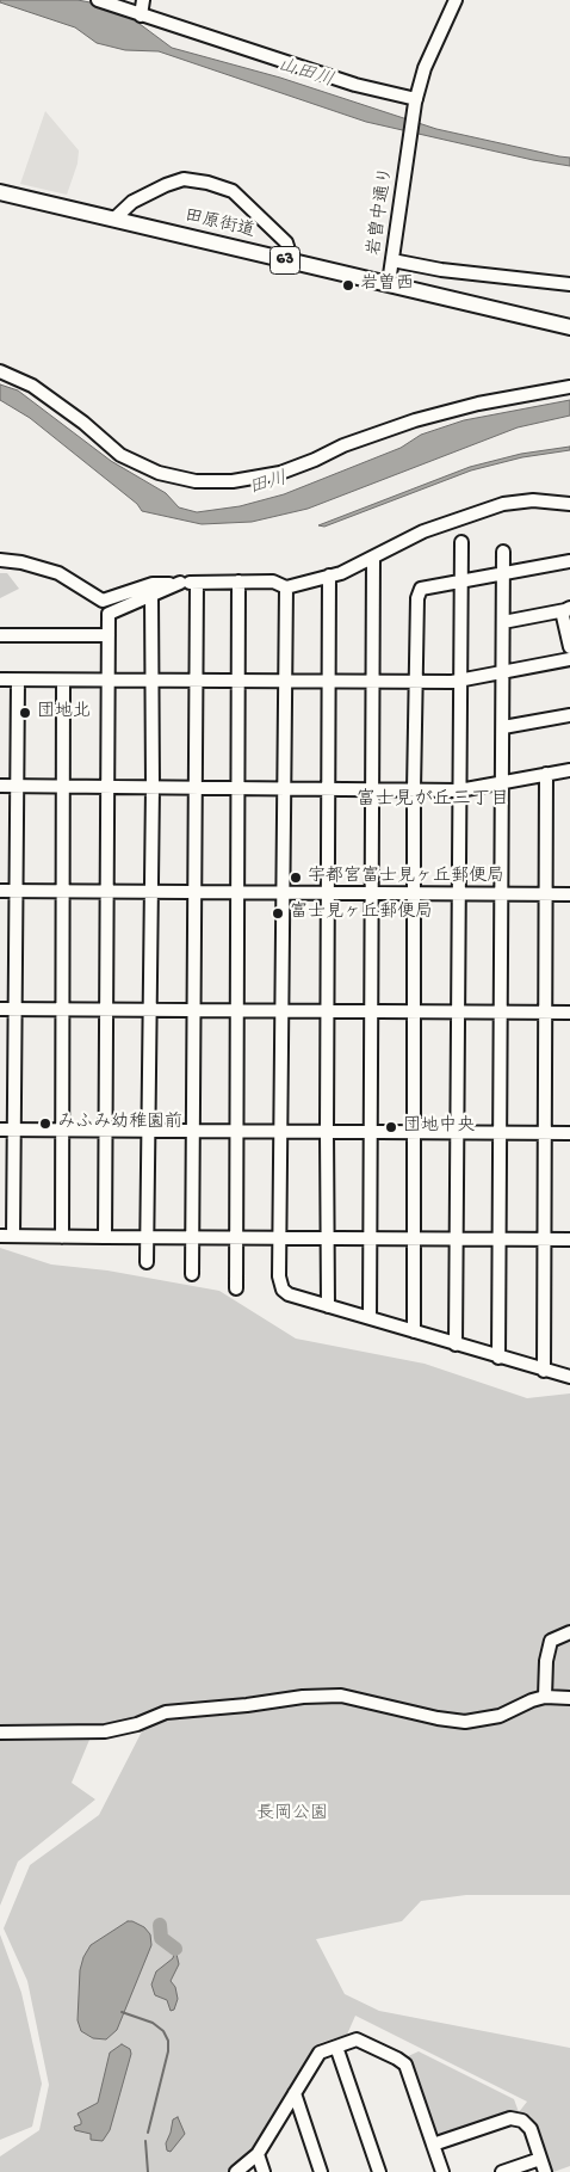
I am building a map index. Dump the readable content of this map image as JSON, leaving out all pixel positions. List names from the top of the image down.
{
  "streets": {
    "main road": ["田原街道", "63"],
    "street": ["岩曽中通り"]
  },
  "crossings": [
    ["岩曽中通り", "田原街道"]
  ],
  "districts": ["富士見が丘三丁目"],
  "water": ["山田川", "田川"],
  "parks": ["長岡公園"],
  "places": [
    "岩曽西",
    "団地北",
    "宇都宮富士見ヶ丘郵便局",
    "富士見ヶ丘郵便局",
    "みふみ幼稚園前",
    "団地中央"
  ]
}
